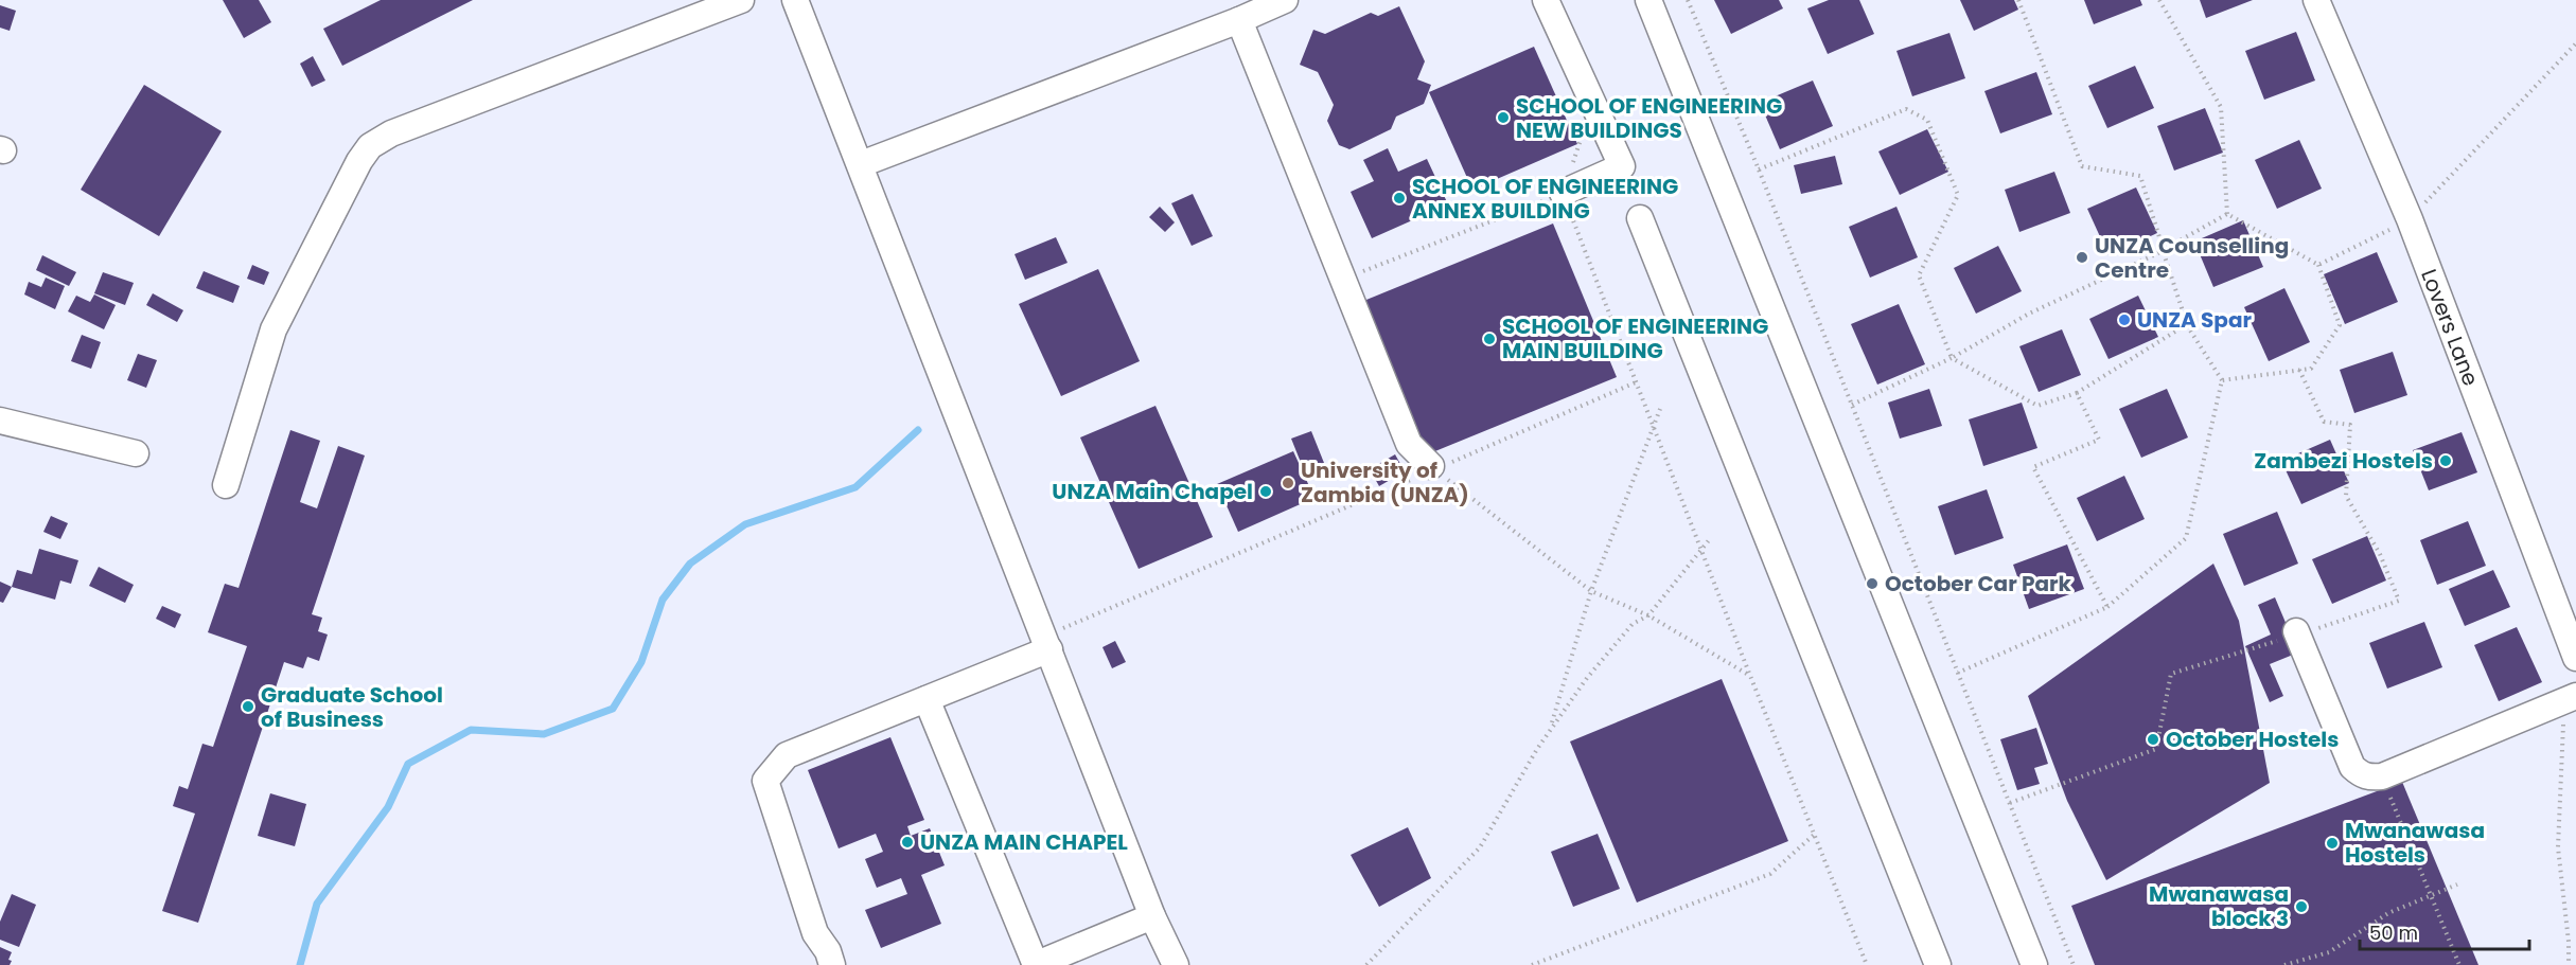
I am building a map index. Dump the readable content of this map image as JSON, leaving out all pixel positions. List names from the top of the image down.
{
  "streets": {
    "street": ["Lovers Lane"]
  },
  "places": [
    "SCHOOL OF ENGINEERING NEW BUILDINGS",
    "SCHOOL OF ENGINEERING ANNEX BUILDING",
    "UNZA Counselling Centre",
    "UNZA Spar",
    "SCHOOL OF ENGINEERING MAIN BUILDING",
    "Zambezi Hostels",
    "University of Zambia (UNZA)",
    "UNZA Main Chapel",
    "October Car Park",
    "Graduate School of Business",
    "October Hostels",
    "UNZA MAIN CHAPEL",
    "Mwanawasa Hostels",
    "Mwanawasa block 3"
  ],
  "scale_bar": "50 m"
}
